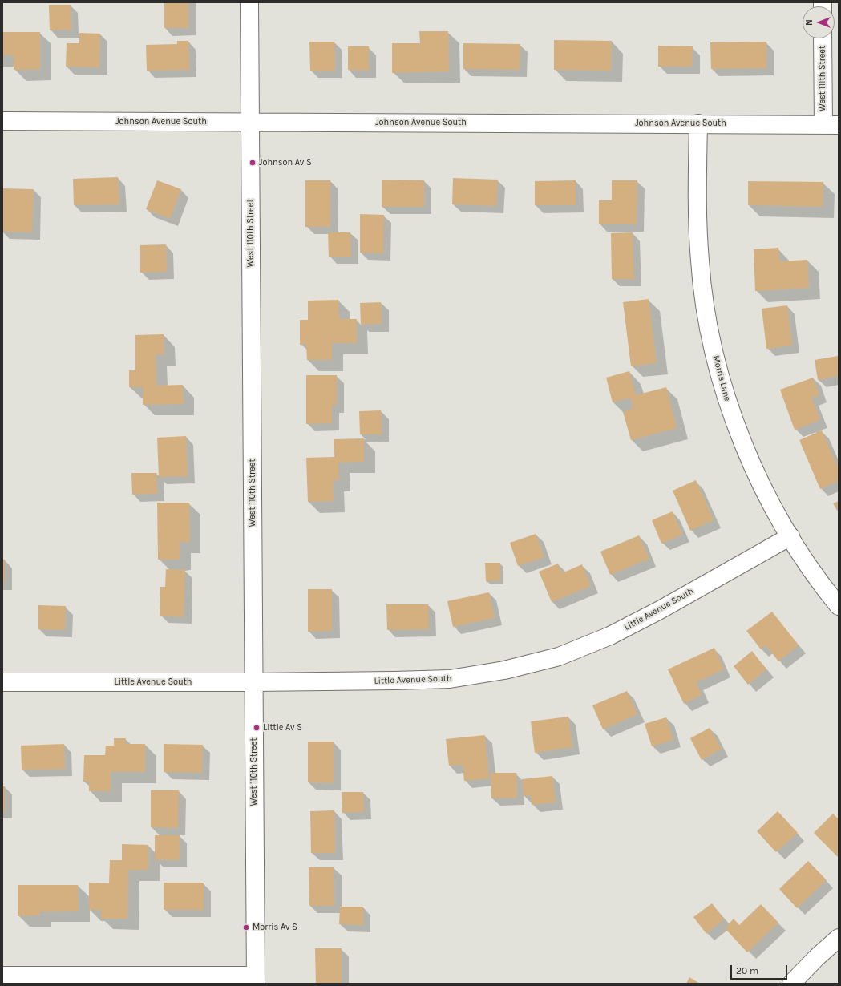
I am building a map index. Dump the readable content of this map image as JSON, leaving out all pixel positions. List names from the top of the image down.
{
  "streets": {
    "street": [
      "West 111th Street",
      "Johnson Avenue South",
      "West 110th Street",
      "Morris Lane",
      "Little Avenue South"
    ]
  },
  "crossings": [
    ["West 111th Street", "Johnson Avenue South"],
    ["Johnson Avenue South", "West 110th Street"],
    ["Johnson Avenue South", "Morris Lane"],
    ["West 110th Street", "Little Avenue South"],
    ["Morris Lane", "Little Avenue South"]
  ],
  "places": ["Johnson Av S", "Little Av S", "Morris Av S"],
  "scale_bar": "20 m",
  "north": "left"
}
